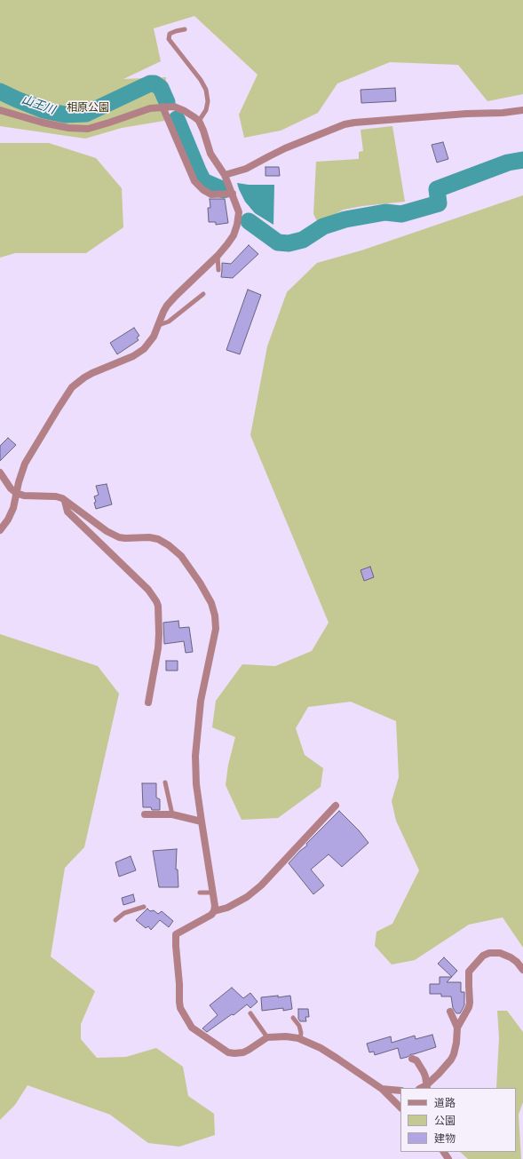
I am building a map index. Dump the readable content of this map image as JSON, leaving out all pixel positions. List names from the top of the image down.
{
  "water": ["山王川"],
  "parks": ["相原公園"],
  "legend": ["道路", "公園", "建物"]
}
